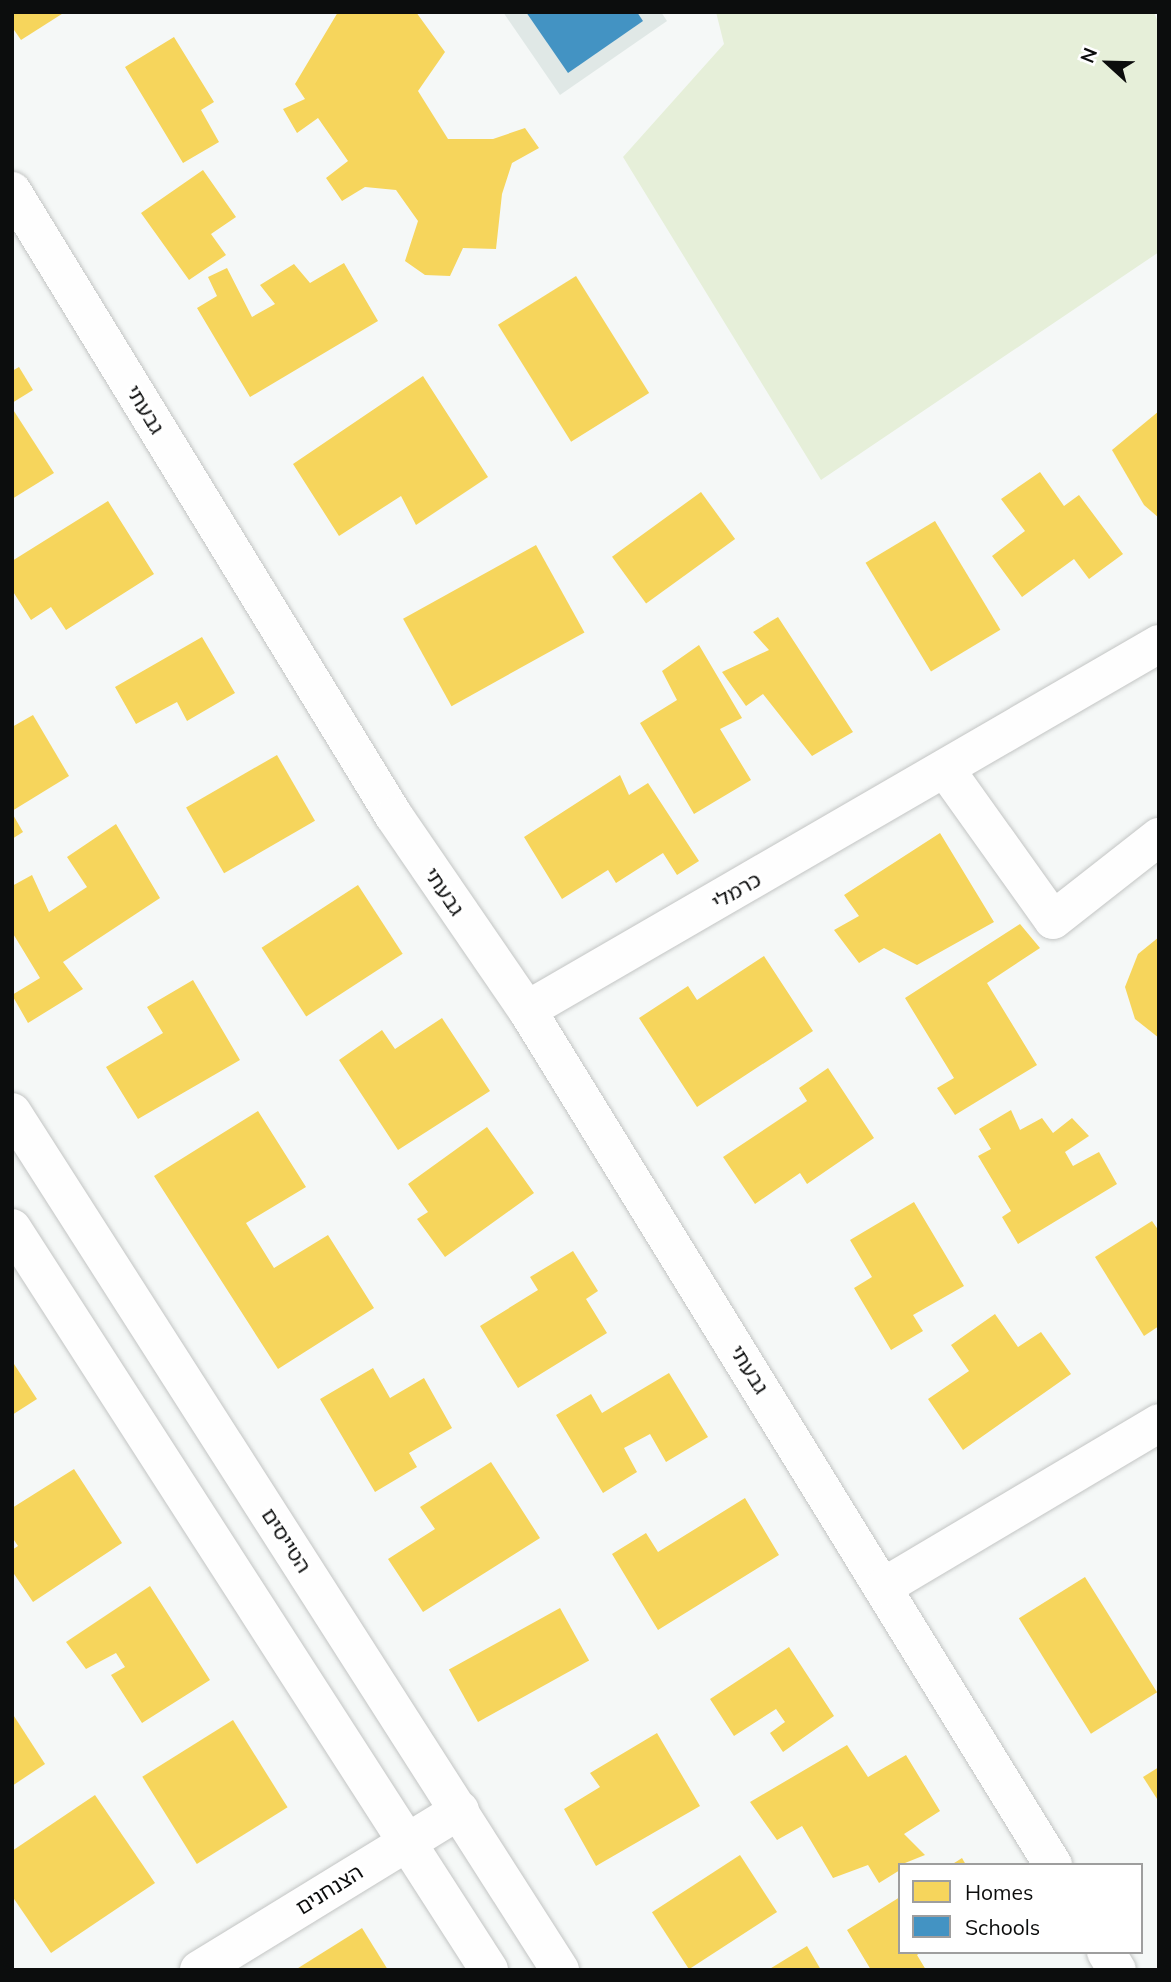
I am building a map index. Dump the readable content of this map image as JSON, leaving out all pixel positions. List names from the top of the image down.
{
  "streets": {
    "street": [
      "גבעתי",
      "כרמלי",
      "הטייסים",
      "הצנחנים"
    ]
  },
  "crossings": [
    ["גבעתי", "כרמלי"],
    ["הטייסים", "הצנחנים"]
  ],
  "legend": ["Homes", "Schools"],
  "north": "left"
}
